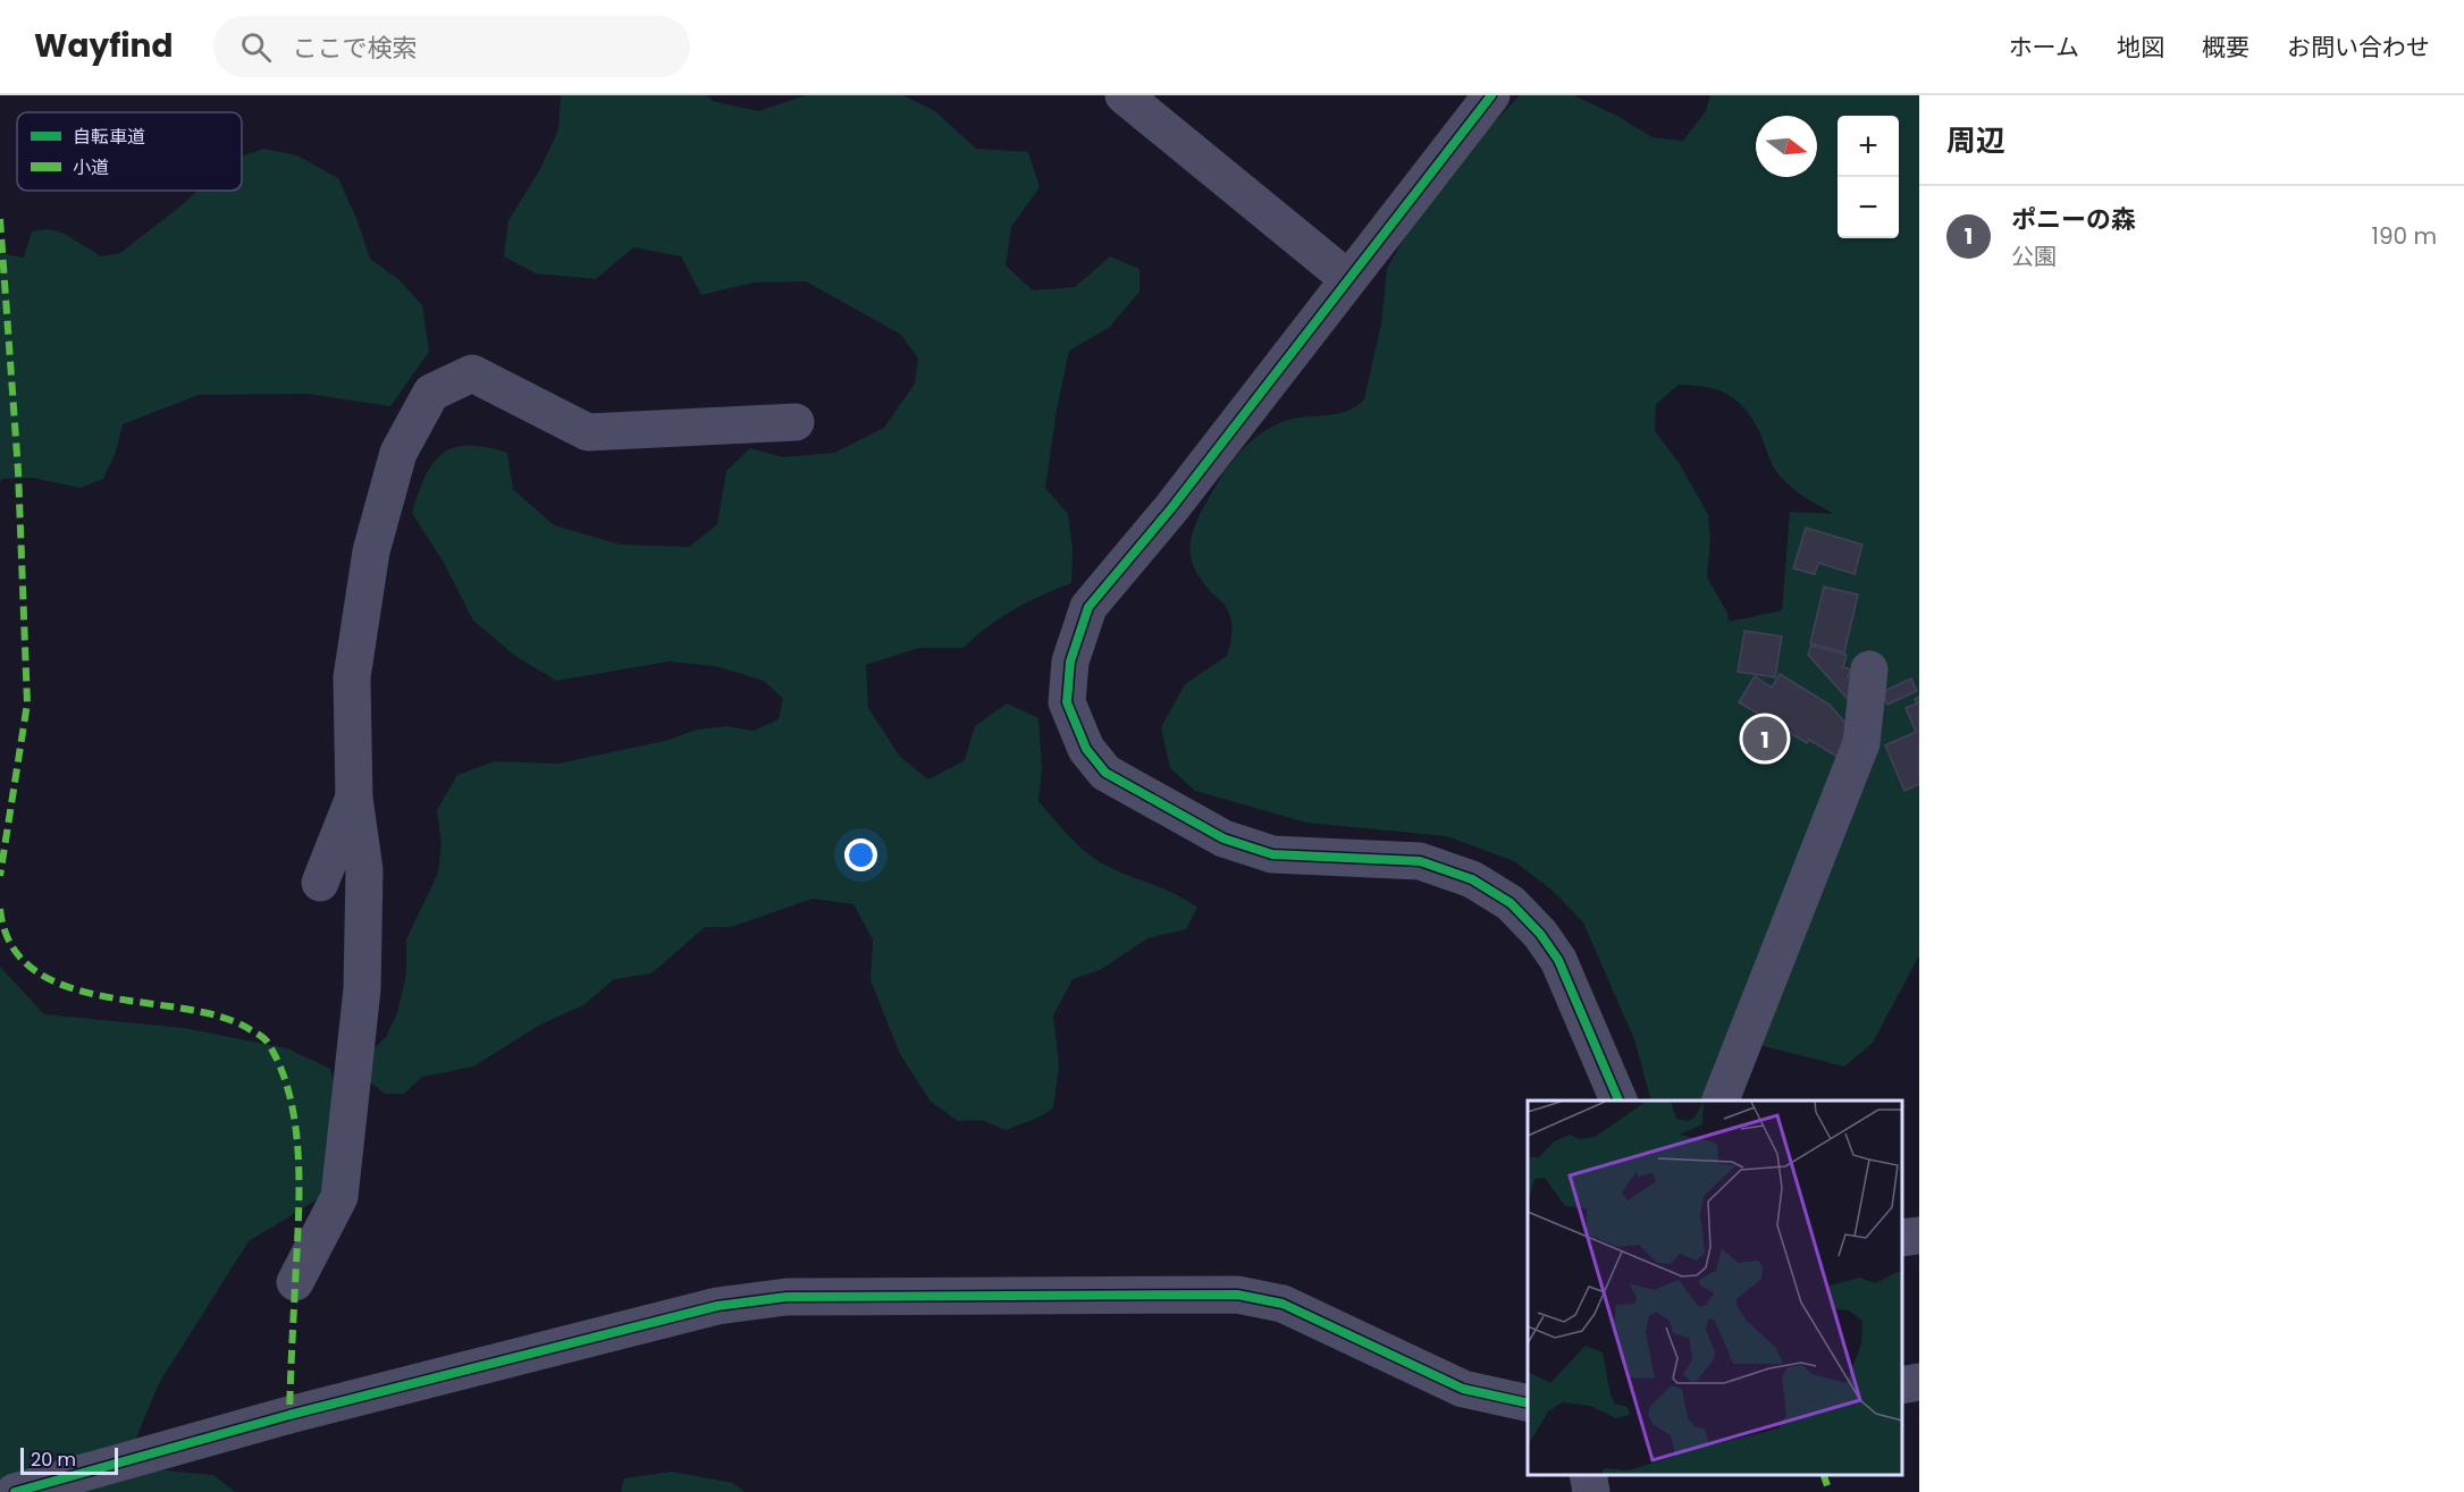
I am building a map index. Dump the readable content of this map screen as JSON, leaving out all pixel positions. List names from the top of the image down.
{
  "legend": ["自転車道", "小道"],
  "scale_bar": "20 m",
  "north": "right",
  "page": {
    "header": "Wayfind",
    "search": "ここで検索",
    "nav": [
      "ホーム",
      "地図",
      "概要",
      "お問い合わせ"
    ],
    "heading": "周辺",
    "map_buttons": ["+", "−"],
    "list": [
      {
        "mark": "1",
        "name": "ポニーの森",
        "note": "公園",
        "value": "190 m"
      }
    ],
    "pins": "1",
    "scale": "20 m"
  }
}
